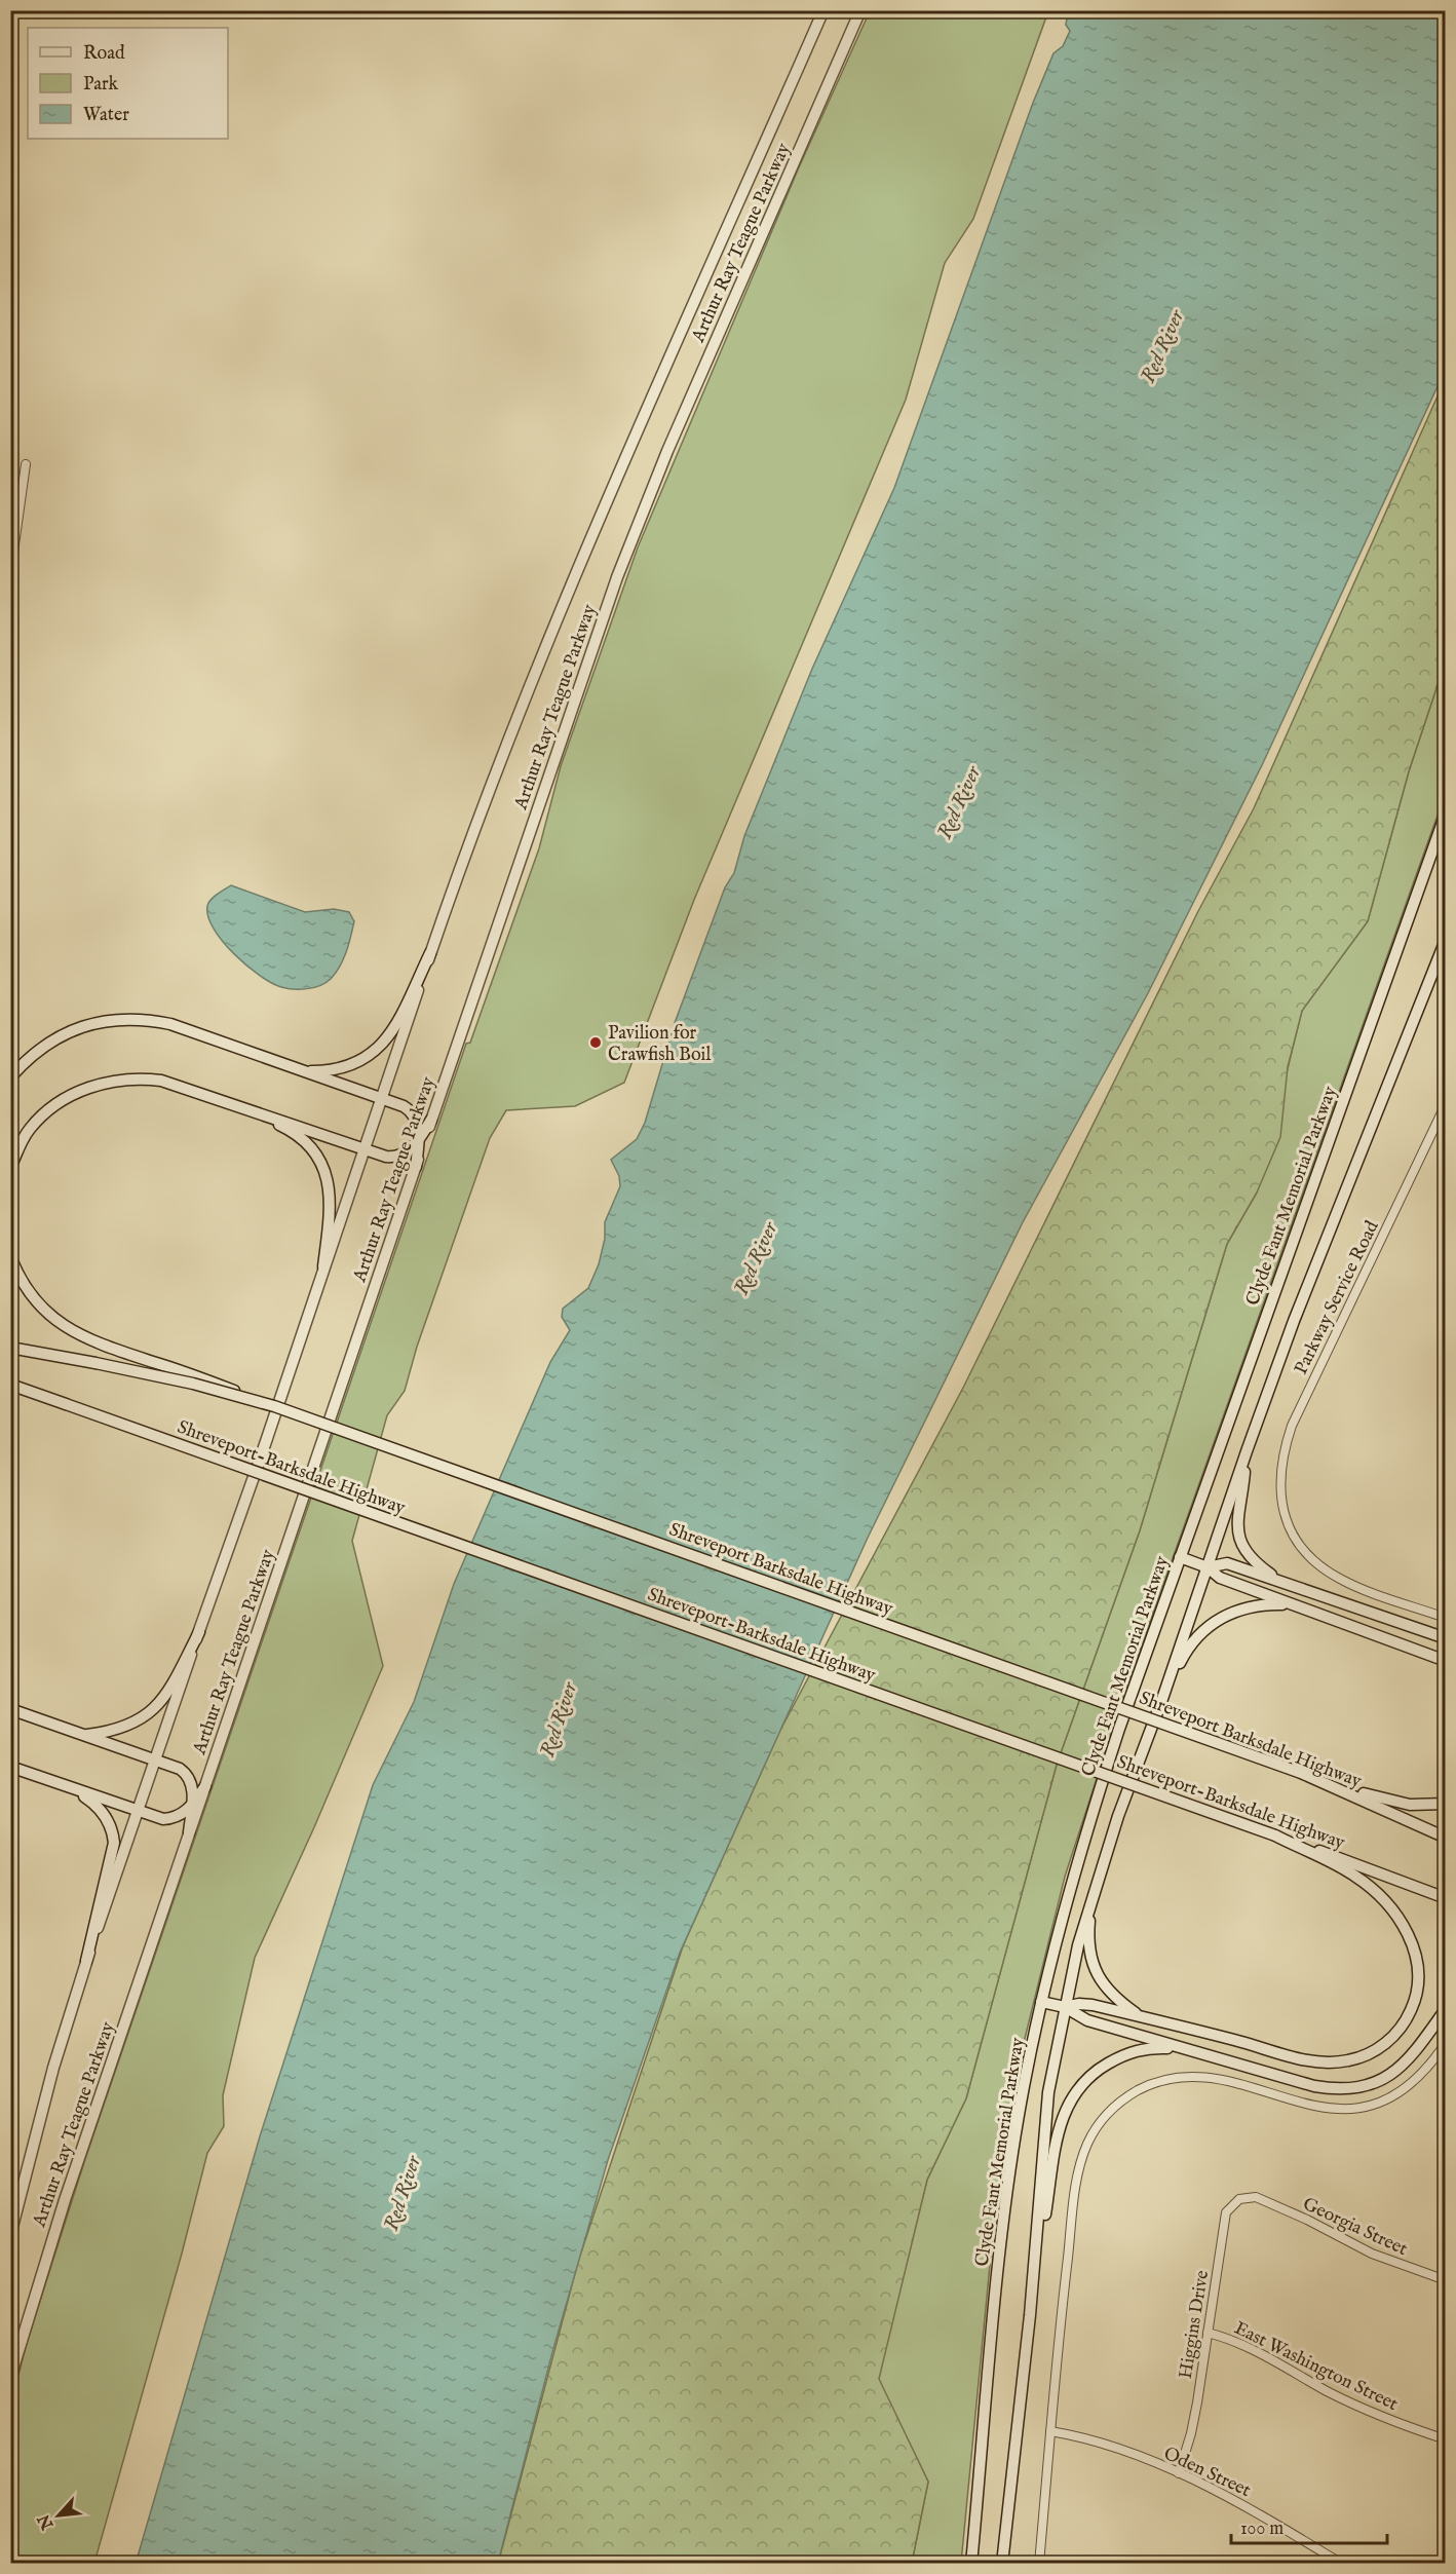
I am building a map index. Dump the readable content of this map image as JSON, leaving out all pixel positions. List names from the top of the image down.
{
  "streets": {
    "main road": [
      "Arthur Ray Teague Parkway",
      "Clyde Fant Memorial Parkway",
      "Shreveport-Barksdale Highway",
      "Shreveport Barksdale Highway"
    ],
    "street": [
      "Parkway Service Road",
      "Georgia Street",
      "Higgins Drive",
      "East Washington Street",
      "Oden Street"
    ]
  },
  "crossings": [
    ["Georgia Street", "Higgins Drive"],
    ["Higgins Drive", "East Washington Street"],
    ["Higgins Drive", "Oden Street"]
  ],
  "water": ["Red River"],
  "places": ["Pavilion for Crawfish Boil"],
  "legend": ["Road", "Park", "Water"],
  "scale_bar": "100 m",
  "north": "bottom left"
}
